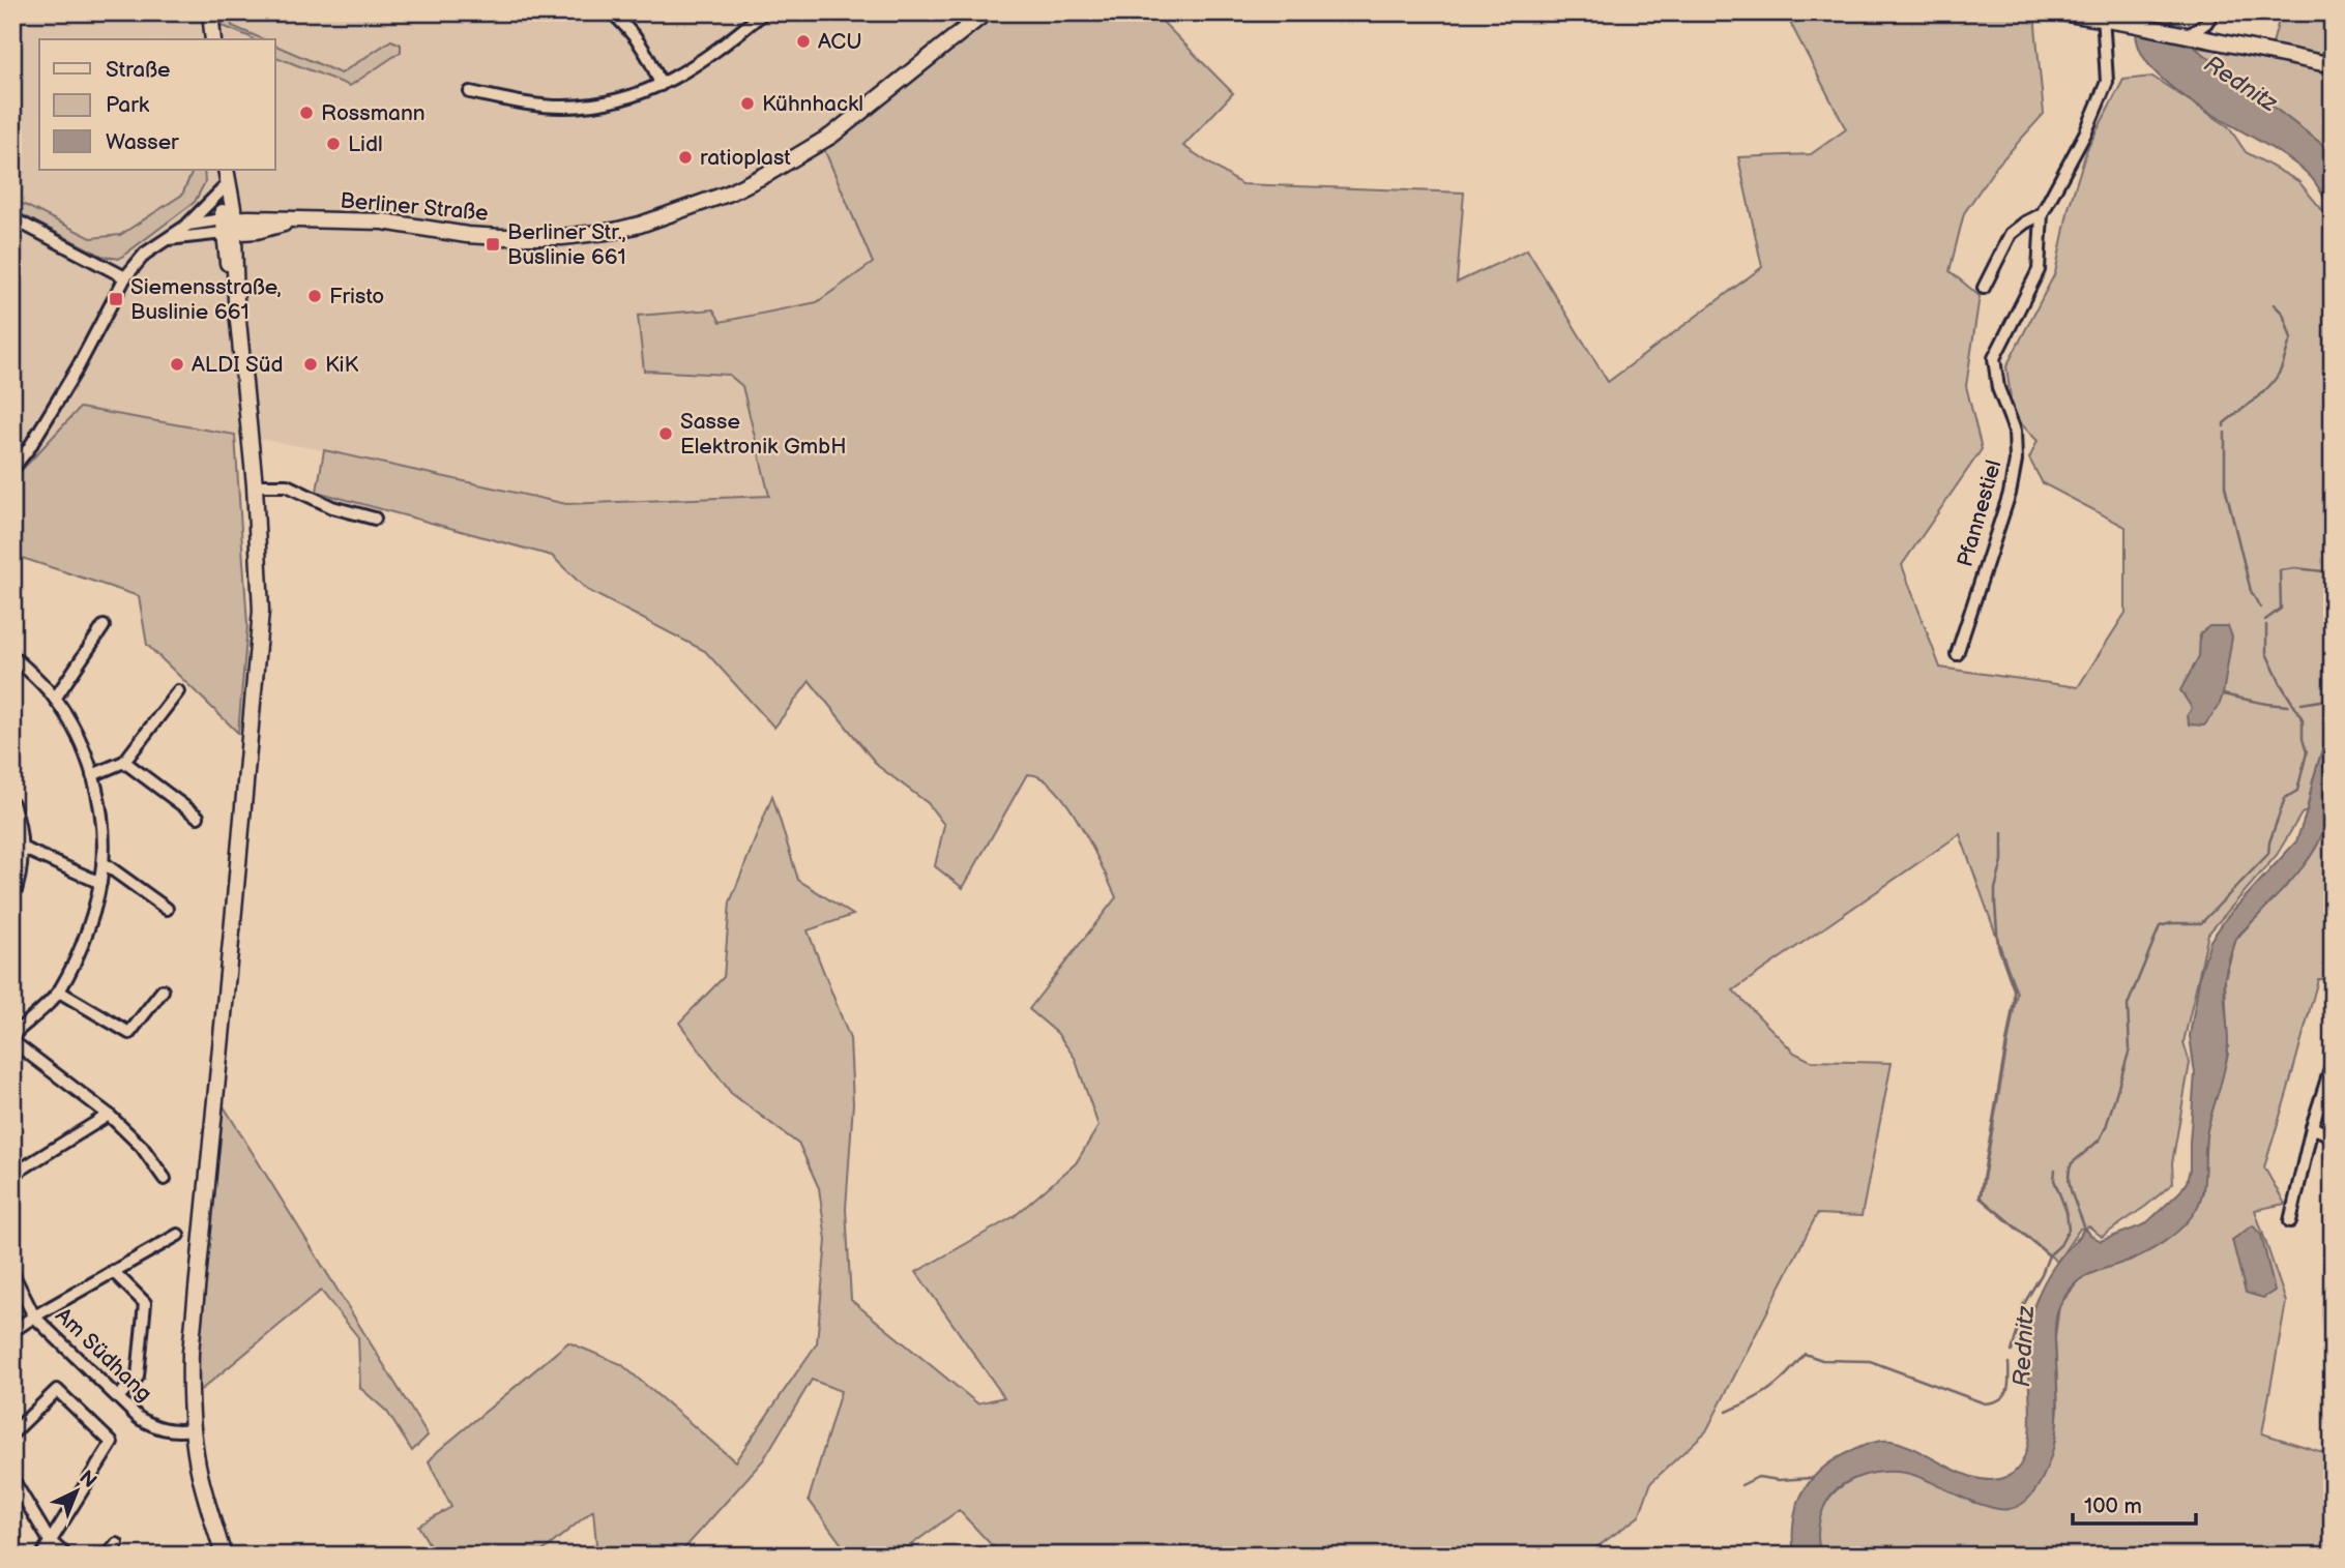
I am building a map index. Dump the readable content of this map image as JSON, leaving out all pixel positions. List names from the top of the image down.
{
  "streets": {
    "main road": ["Berliner Straße"],
    "street": ["Pfannestiel", "Am Südhang"]
  },
  "water": ["Rednitz"],
  "places": {
    "other": [
      "ACU",
      "Kühnhackl",
      "Rossmann",
      "Lidl",
      "ratioplast",
      "Fristo",
      "ALDI Süd",
      "KiK",
      "Sasse Elektronik GmbH"
    ],
    "transit": ["Berliner Str., Buslinie 661", "Siemensstraße, Buslinie 661"]
  },
  "legend": ["Straße", "Park", "Wasser"],
  "scale_bar": "100 m",
  "north": "top right"
}
